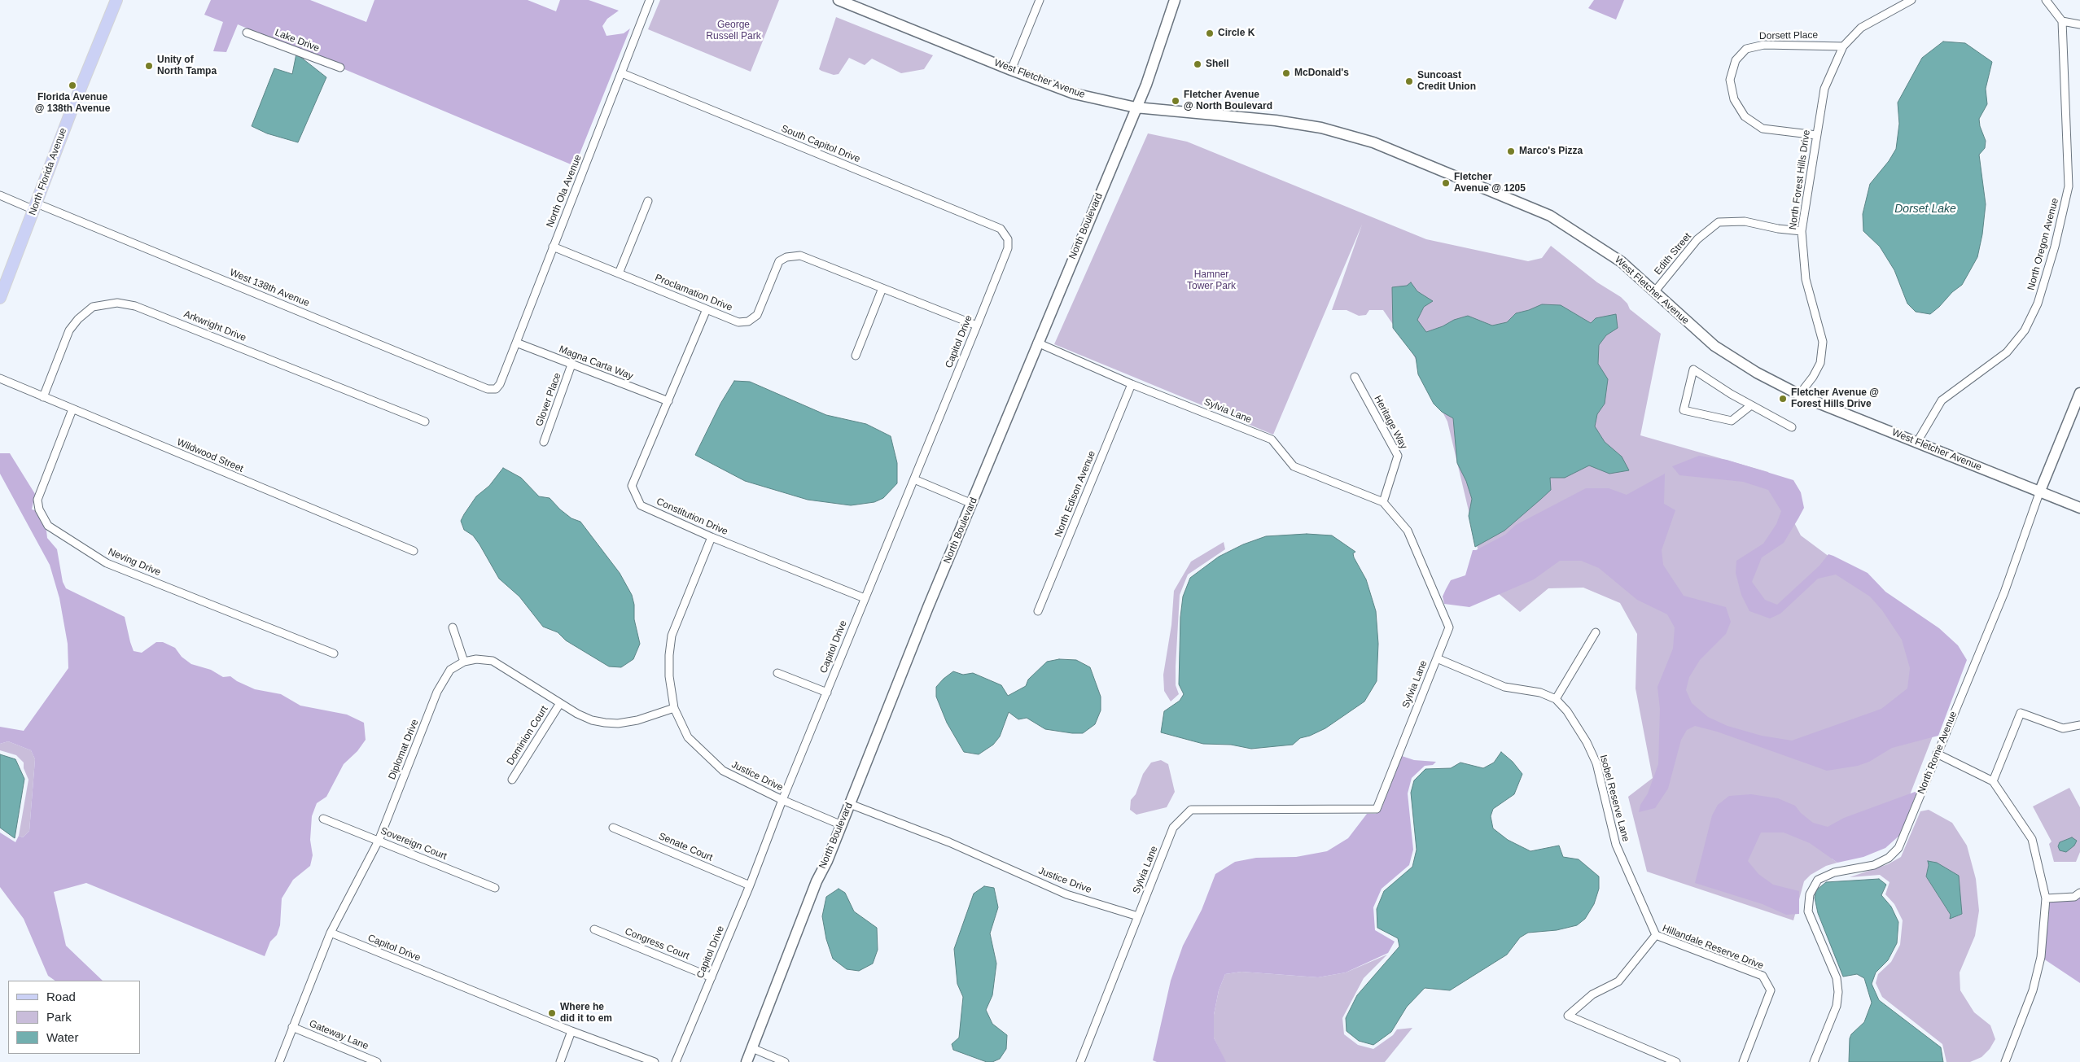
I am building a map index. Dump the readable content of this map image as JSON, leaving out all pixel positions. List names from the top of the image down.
{
  "streets": {
    "main road": [
      "West Fletcher Avenue",
      "North Florida Avenue",
      "North Boulevard",
      "North Rome Avenue"
    ],
    "street": [
      "Dorsett Place",
      "Lake Drive",
      "South Capitol Drive",
      "North Forest Hills Drive",
      "North Ola Avenue",
      "North Oregon Avenue",
      "Edith Street",
      "West 138th Avenue",
      "Proclamation Drive",
      "Arkwright Drive",
      "Capitol Drive",
      "Magna Carta Way",
      "Glover Place",
      "Sylvia Lane",
      "Heritage Way",
      "Wildwood Street",
      "North Edison Avenue",
      "Constitution Drive",
      "Neving Drive",
      "Dominion Court",
      "Diplomat Drive",
      "Justice Drive",
      "Isobel Reserve Lane",
      "Sovereign Court",
      "Senate Court",
      "Congress Court",
      "Hillandale Reserve Drive",
      "Gateway Lane"
    ]
  },
  "crossings": [
    ["Dorsett Place", "North Forest Hills Drive"],
    ["West Fletcher Avenue", "North Forest Hills Drive"],
    ["West Fletcher Avenue", "North Boulevard"],
    ["West Fletcher Avenue", "North Oregon Avenue"],
    ["West Fletcher Avenue", "Edith Street"],
    ["West Fletcher Avenue", "North Rome Avenue"],
    ["South Capitol Drive", "North Ola Avenue"],
    ["South Capitol Drive", "Capitol Drive"],
    ["North Florida Avenue", "West 138th Avenue"],
    ["North Forest Hills Drive", "Edith Street"],
    ["North Ola Avenue", "West 138th Avenue"],
    ["North Ola Avenue", "Proclamation Drive"],
    ["North Ola Avenue", "Magna Carta Way"],
    ["North Boulevard", "Sylvia Lane"],
    ["North Boulevard", "Justice Drive"],
    ["Proclamation Drive", "Capitol Drive"],
    ["Proclamation Drive", "Constitution Drive"],
    ["Arkwright Drive", "Wildwood Street"],
    ["Capitol Drive", "Constitution Drive"],
    ["Capitol Drive", "Diplomat Drive"],
    ["Capitol Drive", "Justice Drive"],
    ["Capitol Drive", "Senate Court"],
    ["Capitol Drive", "Congress Court"],
    ["Magna Carta Way", "Glover Place"],
    ["Magna Carta Way", "Constitution Drive"],
    ["Sylvia Lane", "Heritage Way"],
    ["Sylvia Lane", "North Edison Avenue"],
    ["Sylvia Lane", "Justice Drive"],
    ["Sylvia Lane", "Isobel Reserve Lane"],
    ["Wildwood Street", "Neving Drive"],
    ["Constitution Drive", "Justice Drive"],
    ["Dominion Court", "Diplomat Drive"],
    ["Diplomat Drive", "Justice Drive"],
    ["Diplomat Drive", "Sovereign Court"],
    ["Diplomat Drive", "Gateway Lane"],
    ["Isobel Reserve Lane", "Hillandale Reserve Drive"]
  ],
  "water": ["Dorset Lake"],
  "parks": ["George Russell Park", "Hamner Tower Park"],
  "places": [
    "Circle K",
    "Shell",
    "Unity of North Tampa",
    "McDonald's",
    "Suncoast Credit Union",
    "Florida Avenue @ 138th Avenue",
    "Fletcher Avenue @ North Boulevard",
    "Marco's Pizza",
    "Fletcher Avenue @ 1205",
    "Fletcher Avenue @ Forest Hills Drive",
    "Where he did it to em"
  ],
  "legend": ["Road", "Park", "Water"]
}
